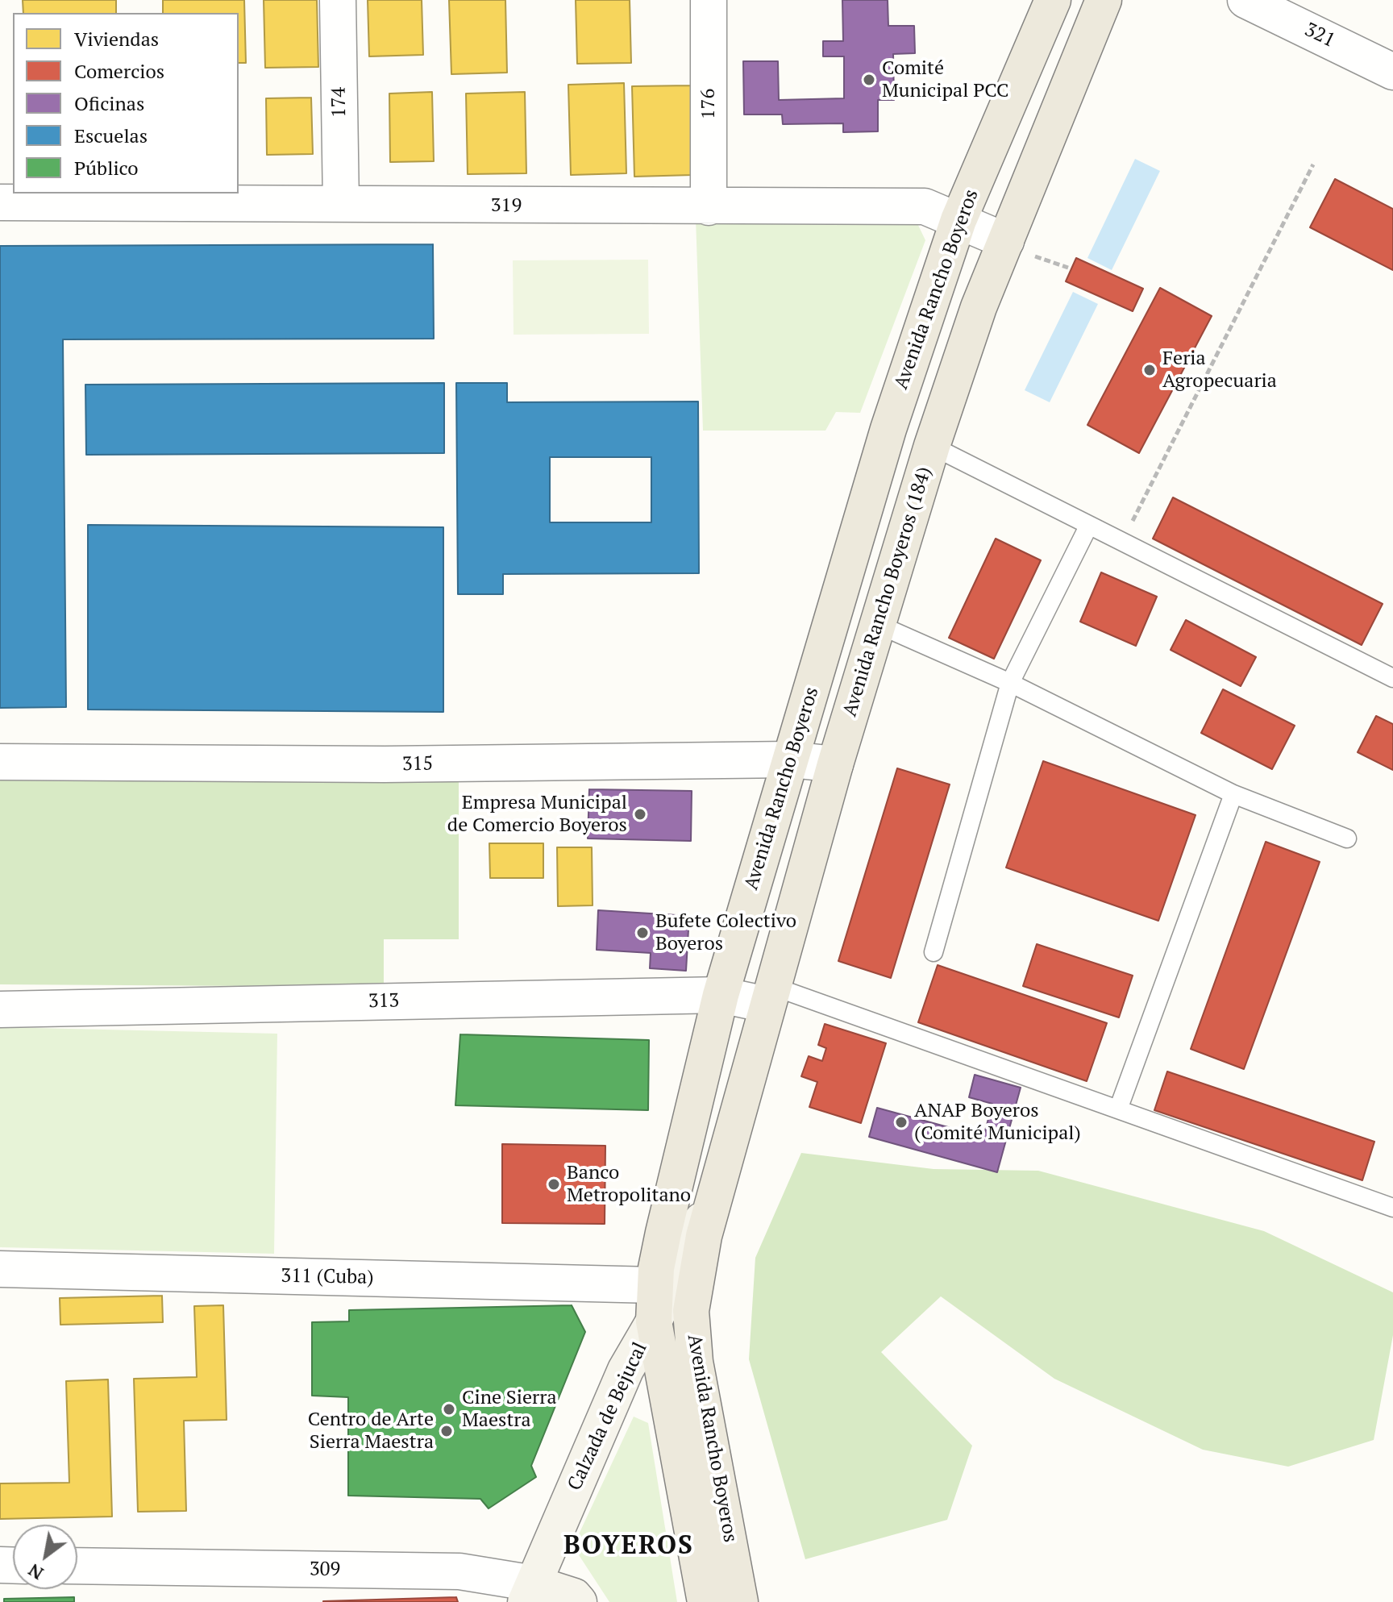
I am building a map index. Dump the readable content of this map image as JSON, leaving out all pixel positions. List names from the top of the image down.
{
  "streets": {
    "main road": [
      "Avenida Rancho Boyeros",
      "Avenida Rancho Boyeros (184)",
      "Calzada de Bejucal",
      "309"
    ],
    "street": [
      "321",
      "174",
      "176",
      "319",
      "315",
      "313",
      "311 (Cuba)"
    ]
  },
  "crossings": [
    ["174", "319"],
    ["176", "319"],
    ["319", "Avenida Rancho Boyeros"],
    ["319", "Avenida Rancho Boyeros (184)"],
    ["Avenida Rancho Boyeros", "Avenida Rancho Boyeros (184)"],
    ["Avenida Rancho Boyeros", "315"],
    ["Avenida Rancho Boyeros", "313"],
    ["Avenida Rancho Boyeros", "311 (Cuba)"],
    ["Avenida Rancho Boyeros", "Calzada de Bejucal"],
    ["Avenida Rancho Boyeros (184)", "315"],
    ["Avenida Rancho Boyeros (184)", "313"],
    ["Avenida Rancho Boyeros (184)", "Calzada de Bejucal"],
    ["Calzada de Bejucal", "309"]
  ],
  "districts": ["BOYEROS"],
  "places": [
    "Comité Municipal PCC",
    "Feria Agropecuaria",
    "Empresa Municipal de Comercio Boyeros",
    "Bufete Colectivo Boyeros",
    "ANAP Boyeros (Comité Municipal)",
    "Banco Metropolitano",
    "Cine Sierra Maestra",
    "Centro de Arte Sierra Maestra"
  ],
  "legend": [
    "Viviendas",
    "Comercios",
    "Oficinas",
    "Escuelas",
    "Público"
  ],
  "north": "bottom left"
}
